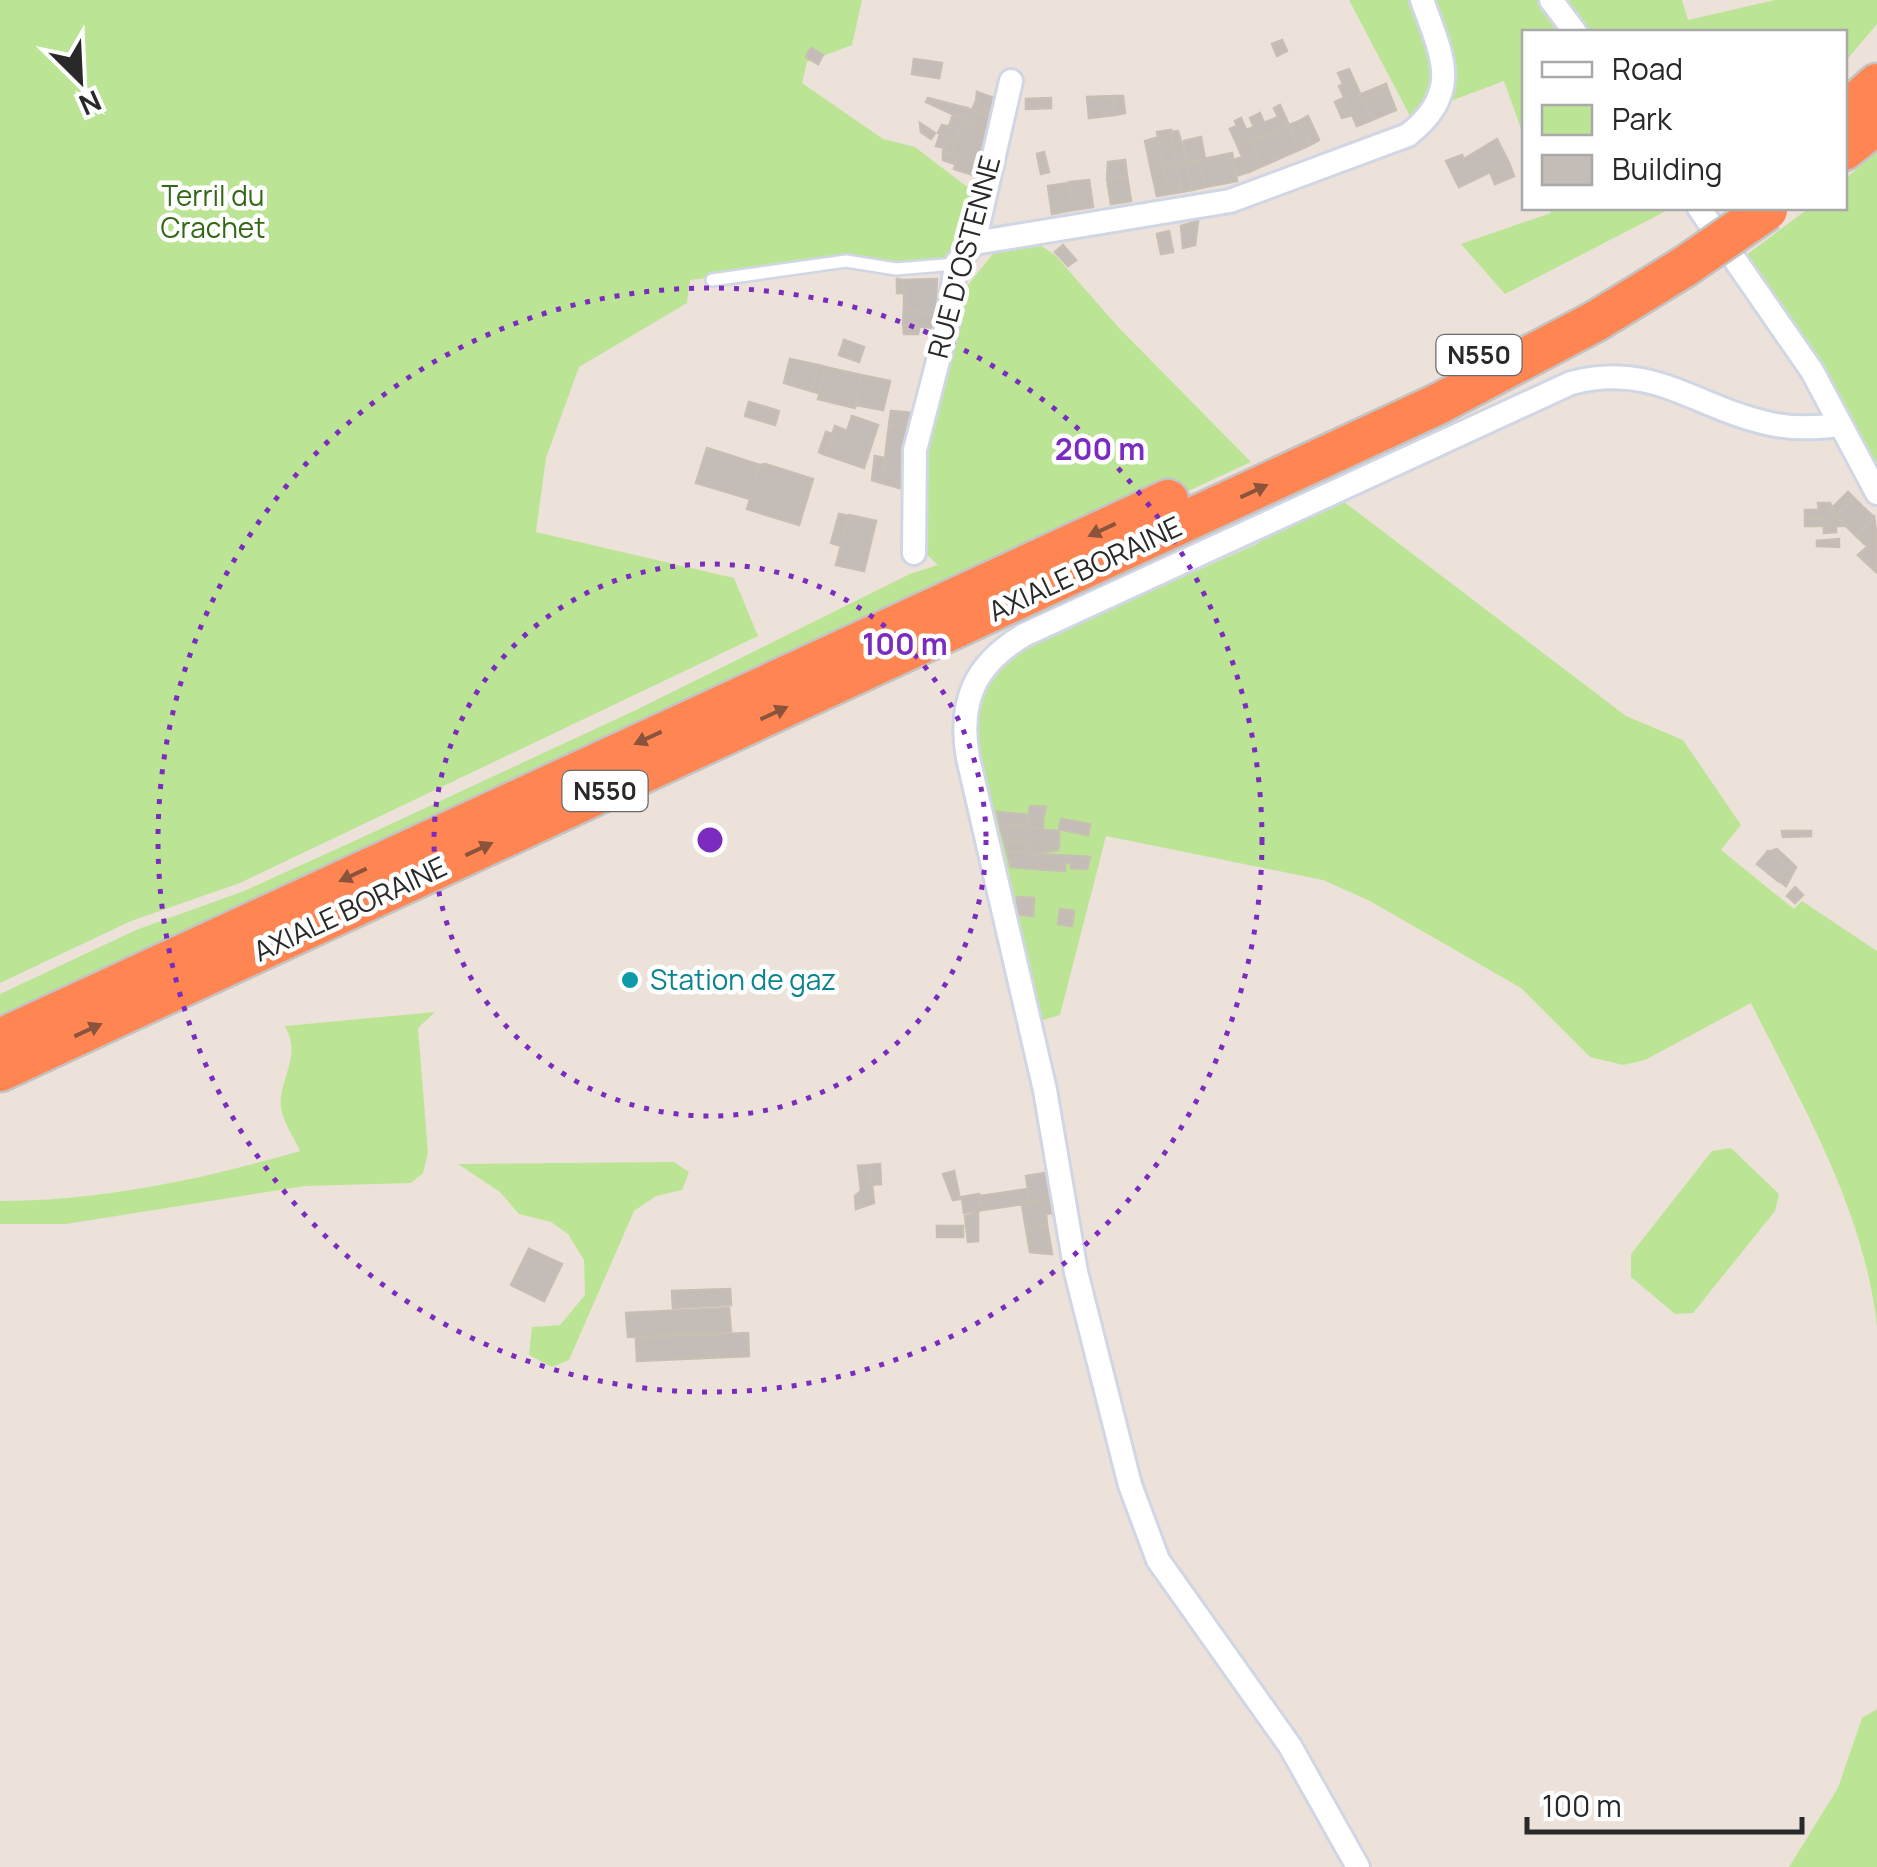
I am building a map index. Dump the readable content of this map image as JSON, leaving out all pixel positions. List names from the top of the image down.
{
  "streets": {
    "highway": ["N550", "AXIALE BORAINE"],
    "street": ["RUE D'OSTENNE"]
  },
  "parks": ["Terril du Crachet"],
  "places": ["Station de gaz"],
  "legend": ["Road", "Park", "Building"],
  "scale_bar": "100 m",
  "north": "bottom right",
  "rings": ["200 m", "100 m"]
}
